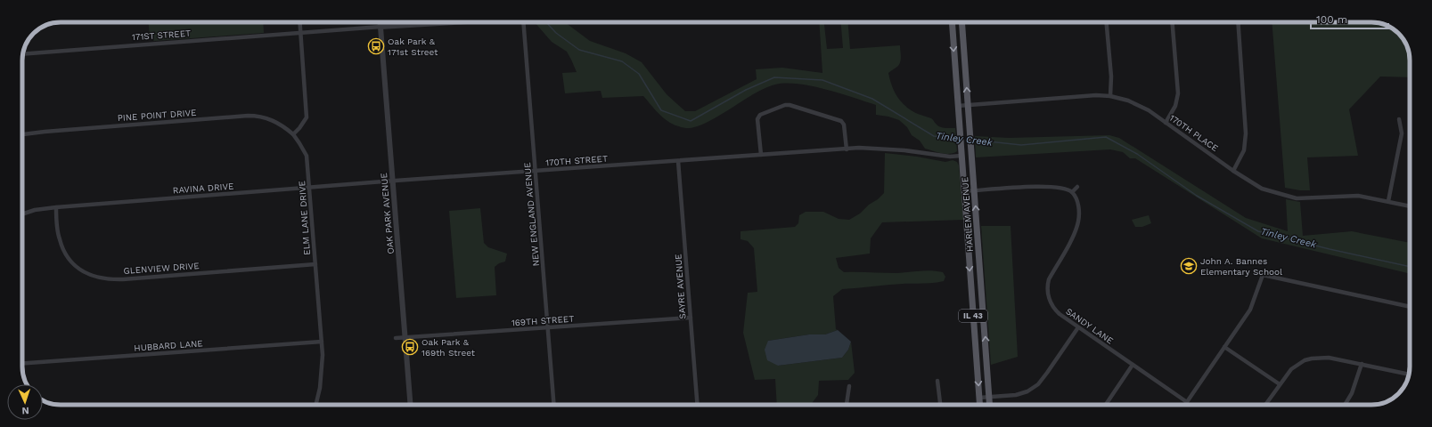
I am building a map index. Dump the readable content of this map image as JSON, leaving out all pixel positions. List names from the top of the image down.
{
  "streets": {
    "main road": ["HARLEM AVENUE", "IL 43"],
    "street": [
      "171ST STREET",
      "PINE POINT DRIVE",
      "170TH PLACE",
      "170TH STREET",
      "RAVINA DRIVE",
      "OAK PARK AVENUE",
      "NEW ENGLAND AVENUE",
      "ELM LANE DRIVE",
      "GLENVIEW DRIVE",
      "SAYRE AVENUE",
      "169TH STREET",
      "SANDY LANE",
      "HUBBARD LANE"
    ]
  },
  "crossings": [
    ["171ST STREET", "OAK PARK AVENUE"],
    ["PINE POINT DRIVE", "ELM LANE DRIVE"],
    ["170TH PLACE", "HARLEM AVENUE"],
    ["170TH STREET", "RAVINA DRIVE"],
    ["170TH STREET", "OAK PARK AVENUE"],
    ["170TH STREET", "NEW ENGLAND AVENUE"],
    ["170TH STREET", "HARLEM AVENUE"],
    ["170TH STREET", "SAYRE AVENUE"],
    ["RAVINA DRIVE", "OAK PARK AVENUE"],
    ["RAVINA DRIVE", "ELM LANE DRIVE"],
    ["RAVINA DRIVE", "GLENVIEW DRIVE"],
    ["OAK PARK AVENUE", "169TH STREET"],
    ["NEW ENGLAND AVENUE", "169TH STREET"],
    ["ELM LANE DRIVE", "GLENVIEW DRIVE"],
    ["ELM LANE DRIVE", "HUBBARD LANE"],
    ["SAYRE AVENUE", "169TH STREET"]
  ],
  "water": ["Tinley Creek"],
  "places": {
    "bus stop": ["Oak Park & 171st Street", "Oak Park & 169th Street"],
    "school or university": ["John A. Bannes Elementary School"]
  },
  "scale_bar": "100 m",
  "north": "bottom"
}
